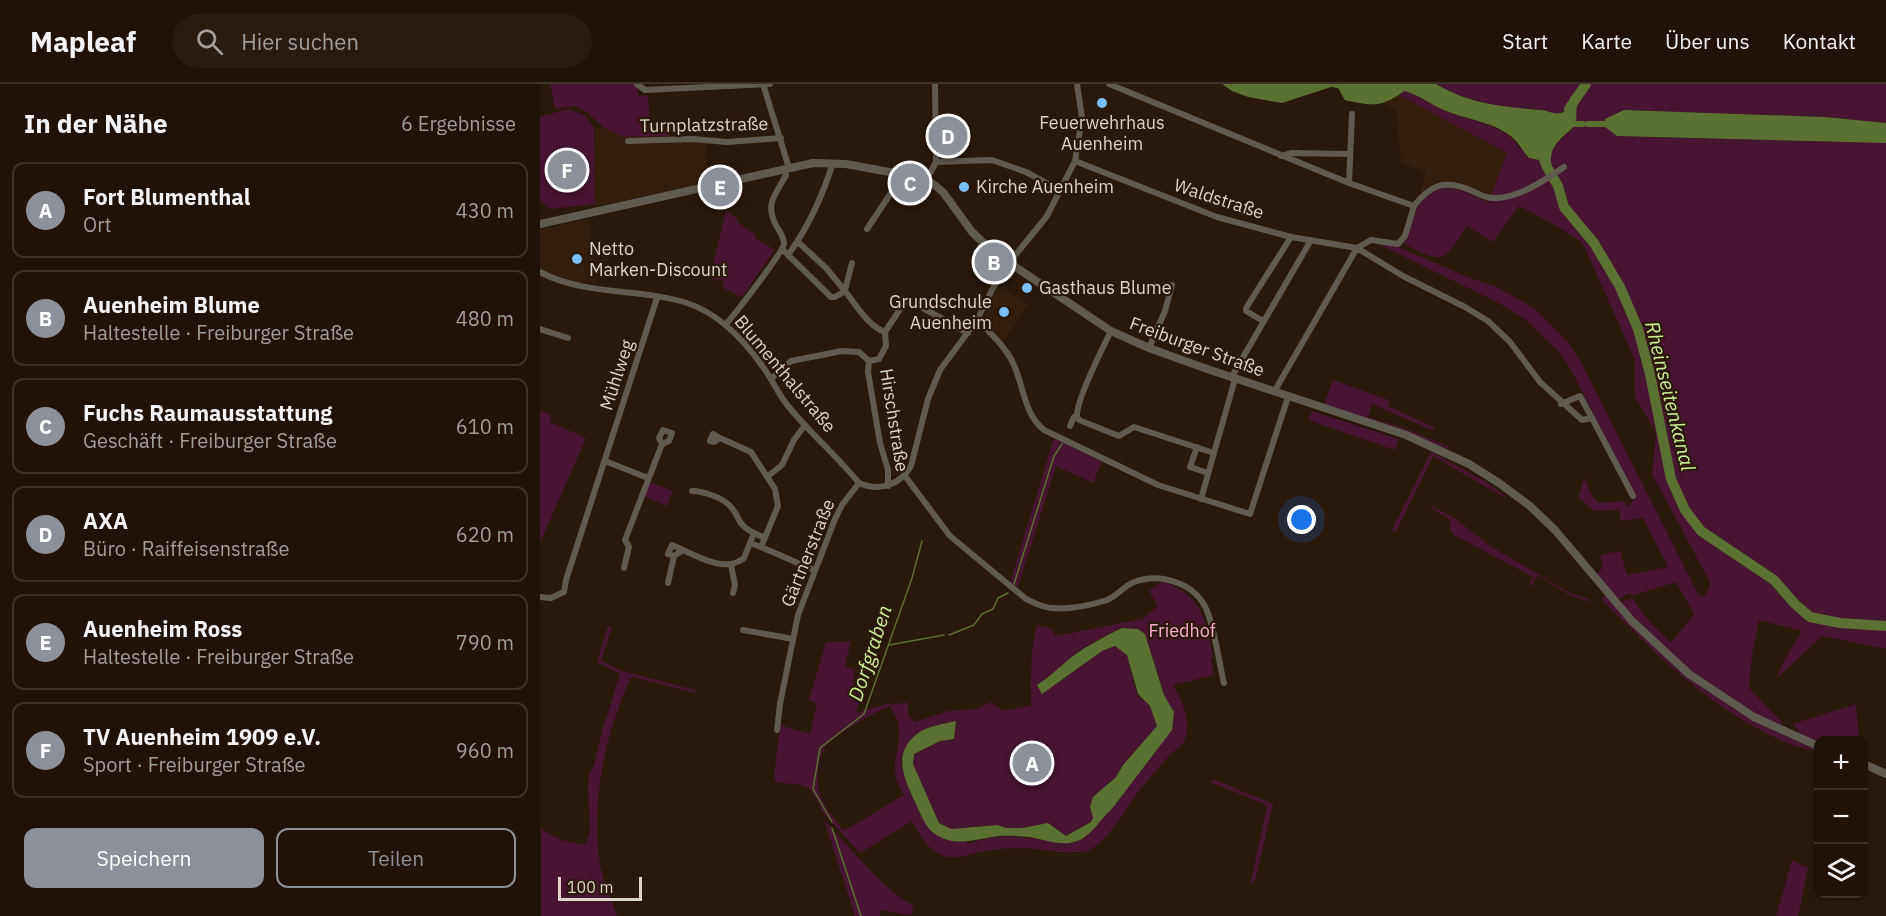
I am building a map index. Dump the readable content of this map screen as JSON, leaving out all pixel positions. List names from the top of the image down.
{
  "streets": {
    "street": [
      "Turnplatzstraße",
      "Waldstraße",
      "Freiburger Straße",
      "Blumenthalstraße",
      "Mühlweg",
      "Hirschstraße",
      "Gärtnerstraße"
    ]
  },
  "crossings": [
    ["Blumenthalstraße", "Mühlweg"],
    ["Blumenthalstraße", "Gärtnerstraße"]
  ],
  "water": ["Rheinseitenkanal", "Dorfgraben"],
  "parks": ["Friedhof"],
  "places": [
    "Feuerwehrhaus Auenheim",
    "Kirche Auenheim",
    "Netto Marken-Discount",
    "Gasthaus Blume",
    "Grundschule Auenheim"
  ],
  "scale_bar": "100 m",
  "page": {
    "header": "Mapleaf",
    "search": "Hier suchen",
    "nav": [
      "Start",
      "Karte",
      "Über uns",
      "Kontakt"
    ],
    "heading": ["In der Nähe", "6 Ergebnisse"],
    "pins": [
      "D",
      "F",
      "C",
      "E",
      "B",
      "A"
    ],
    "list": [
      {
        "mark": "A",
        "name": "Fort Blumenthal",
        "note": "Ort",
        "value": "430 m"
      },
      {
        "mark": "B",
        "name": "Auenheim Blume",
        "note": "Haltestelle · Freiburger Straße",
        "value": "480 m"
      },
      {
        "mark": "C",
        "name": "Fuchs Raumausstattung",
        "note": "Geschäft · Freiburger Straße",
        "value": "610 m"
      },
      {
        "mark": "D",
        "name": "AXA",
        "note": "Büro · Raiffeisenstraße",
        "value": "620 m"
      },
      {
        "mark": "E",
        "name": "Auenheim Ross",
        "note": "Haltestelle · Freiburger Straße",
        "value": "790 m"
      },
      {
        "mark": "F",
        "name": "TV Auenheim 1909 e.V.",
        "note": "Sport · Freiburger Straße",
        "value": "960 m"
      }
    ],
    "map_buttons": ["+", "−"],
    "buttons": ["Speichern", "Teilen"],
    "scale": "100 m"
  }
}
